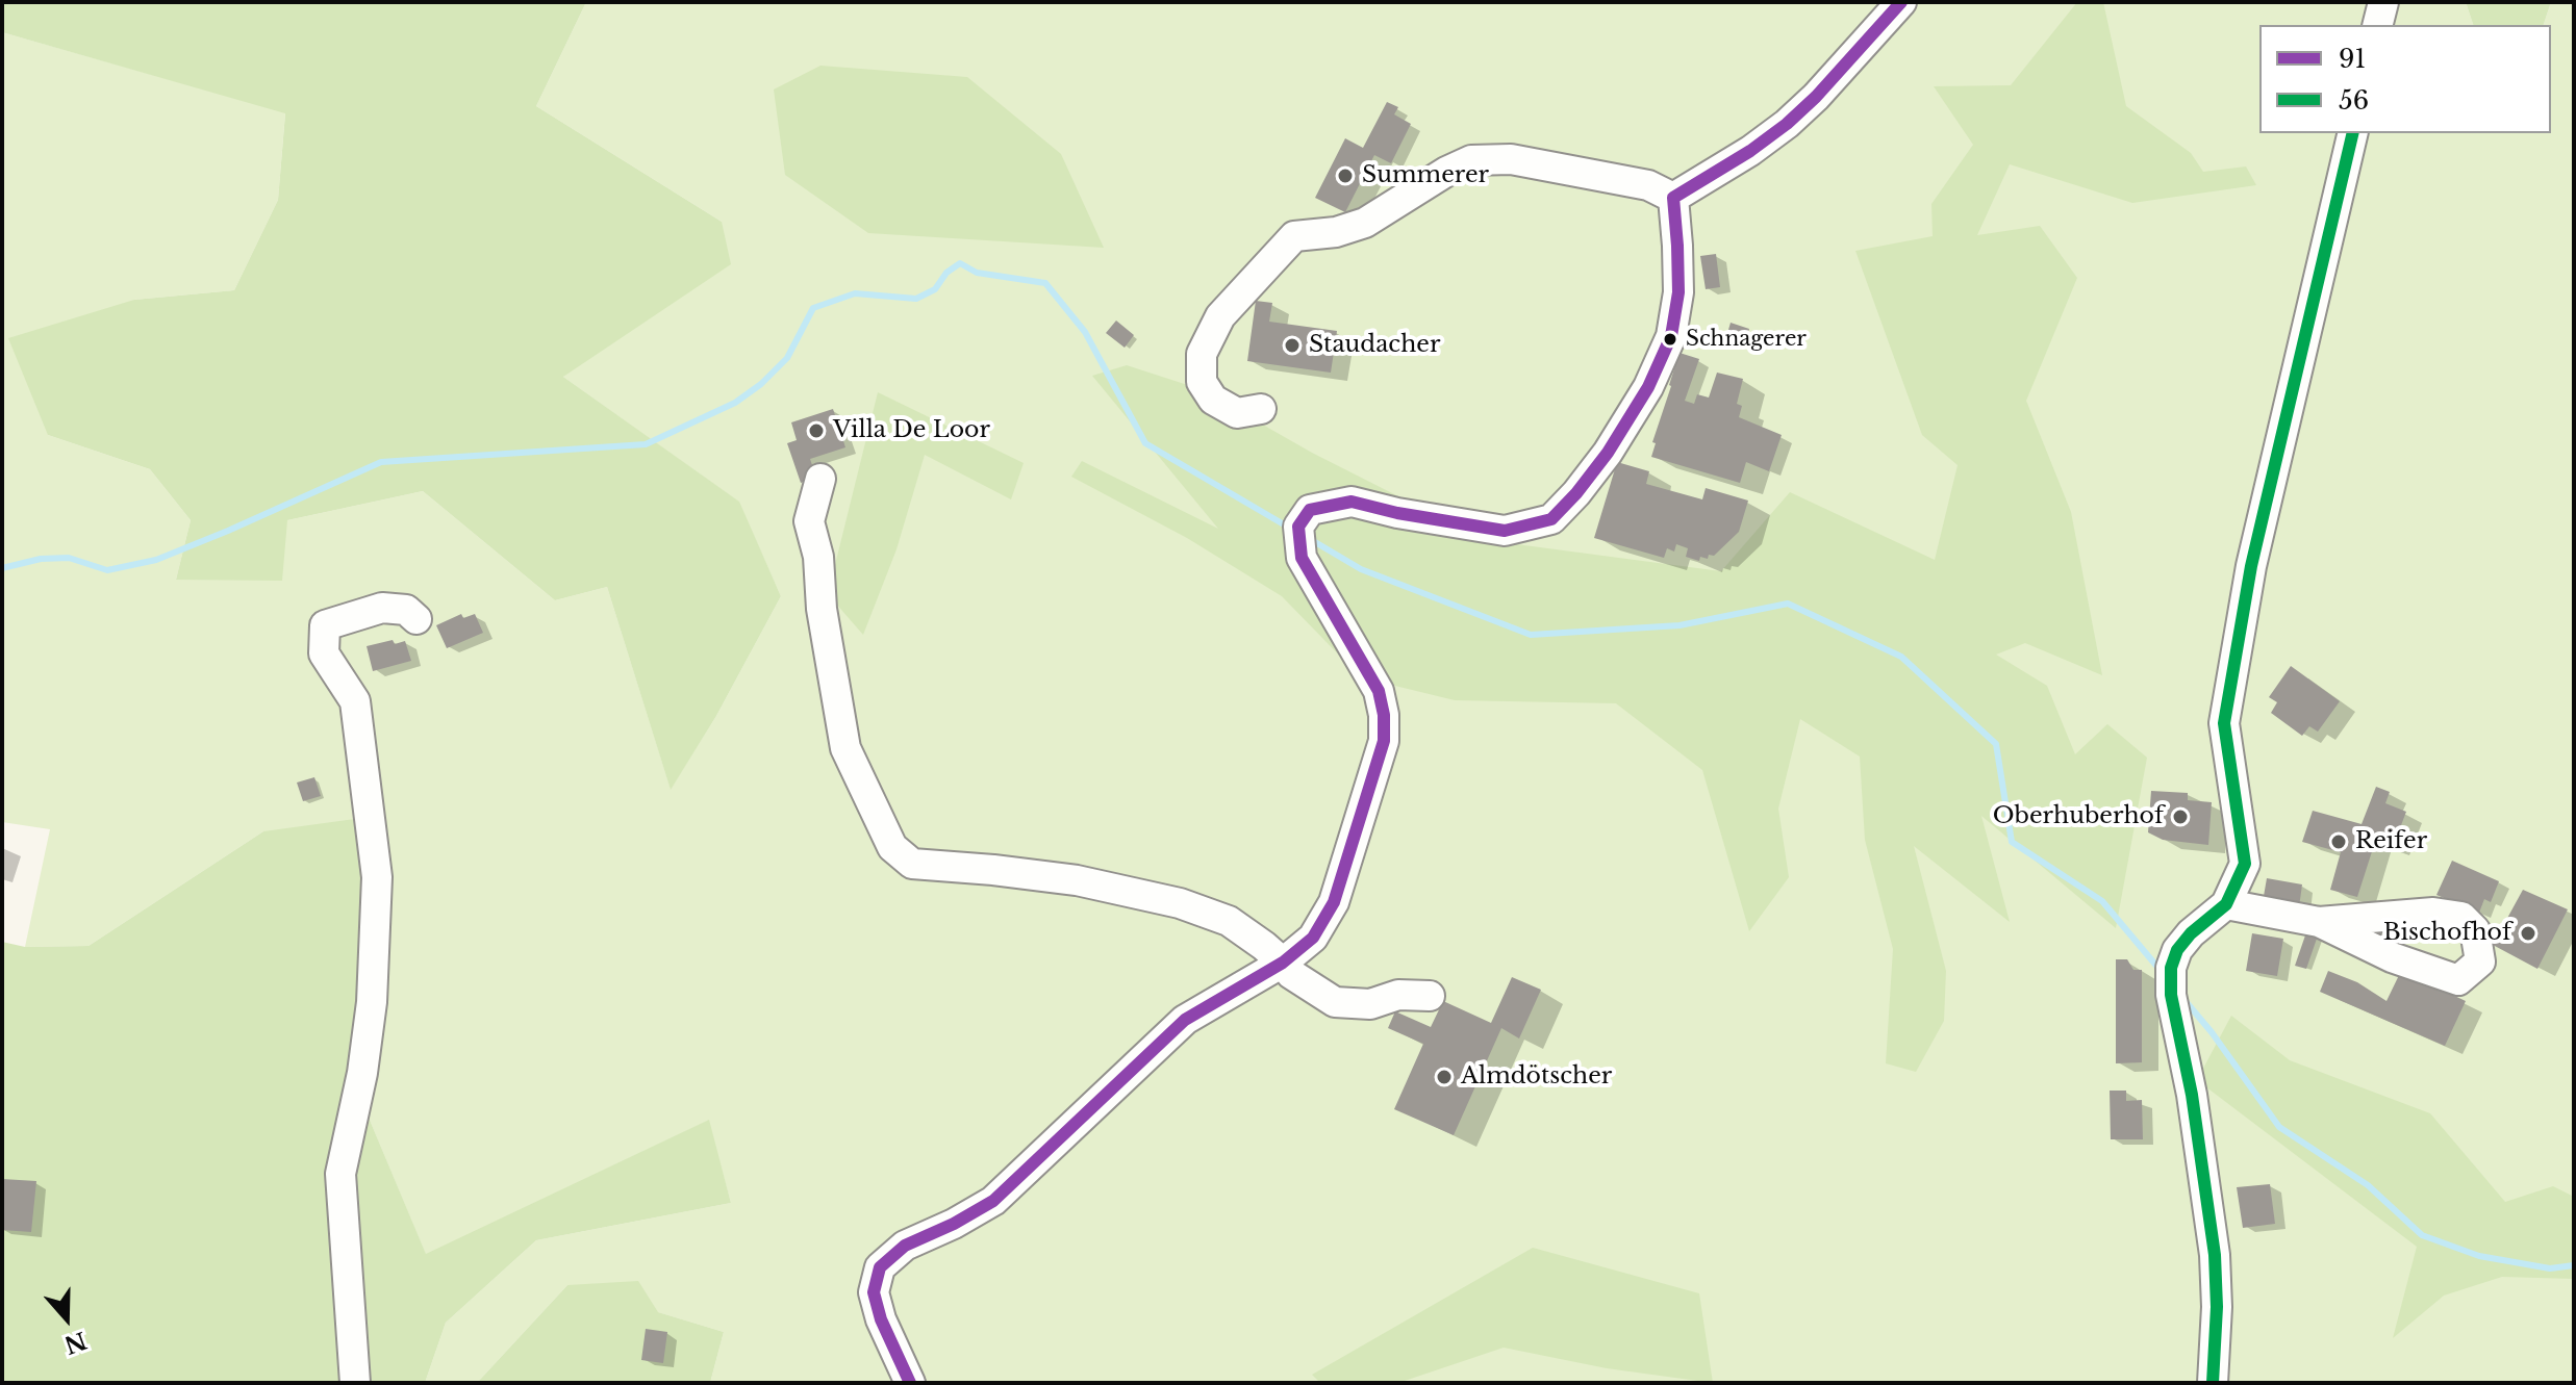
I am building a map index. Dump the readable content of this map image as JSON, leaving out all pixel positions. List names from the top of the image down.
{
  "places": [
    "Summerer",
    "Schnagerer",
    "Staudacher",
    "Villa De Loor",
    "Oberhuberhof",
    "Reifer",
    "Bischofhof",
    "Almdötscher"
  ],
  "lines": ["transit line 91", "transit line 56"],
  "legend": ["91", "56"],
  "north": "bottom"
}
